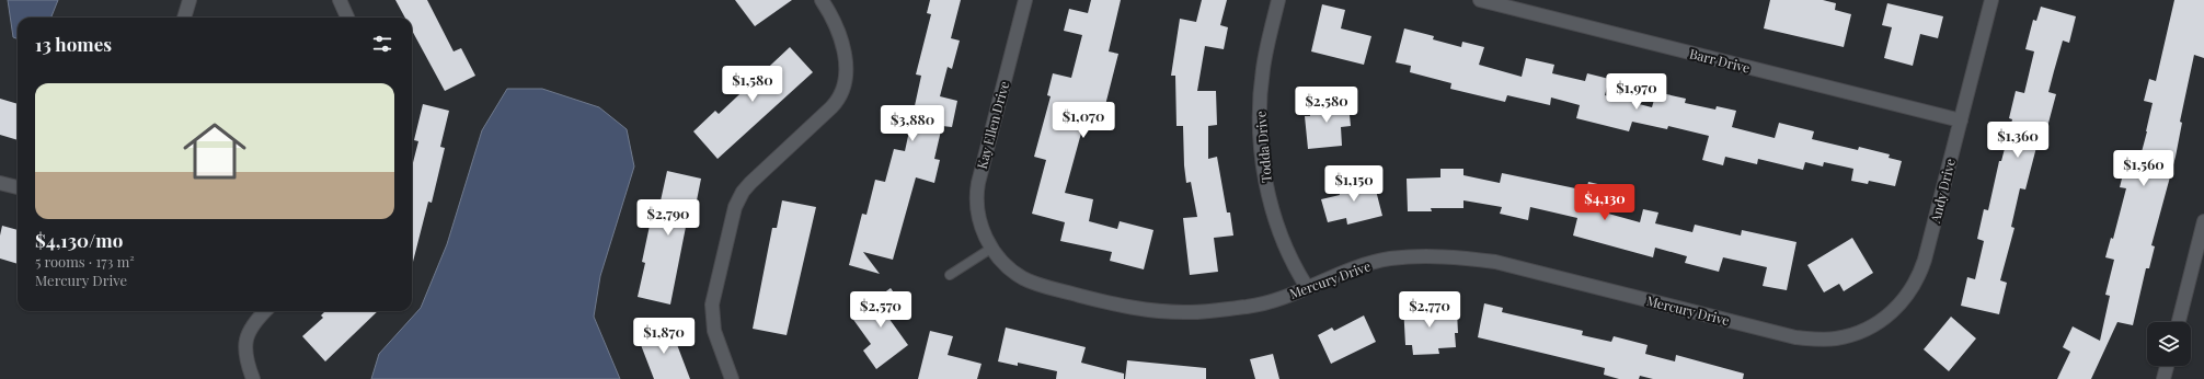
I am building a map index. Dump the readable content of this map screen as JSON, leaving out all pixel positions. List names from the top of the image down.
{
  "streets": {
    "street": [
      "Barr Drive",
      "Kay Ellen Drive",
      "Todda Drive",
      "Andy Drive",
      "Mercury Drive"
    ]
  },
  "crossings": [
    ["Barr Drive", "Andy Drive"],
    ["Kay Ellen Drive", "Mercury Drive"],
    ["Todda Drive", "Mercury Drive"],
    ["Andy Drive", "Mercury Drive"]
  ],
  "page": {
    "heading": "13 homes",
    "price": [
      "$1,580",
      "$1,970",
      "$2,580",
      "$1,070",
      "$3,880",
      "$1,360",
      "$1,560",
      "$1,150",
      "$4,130",
      "$2,790",
      "$2,570",
      "$2,770",
      "$1,870"
    ],
    "list": [
      {
        "name": "$4,130/mo",
        "note": "5 rooms · 173 m² · Mercury Drive"
      }
    ]
  }
}
